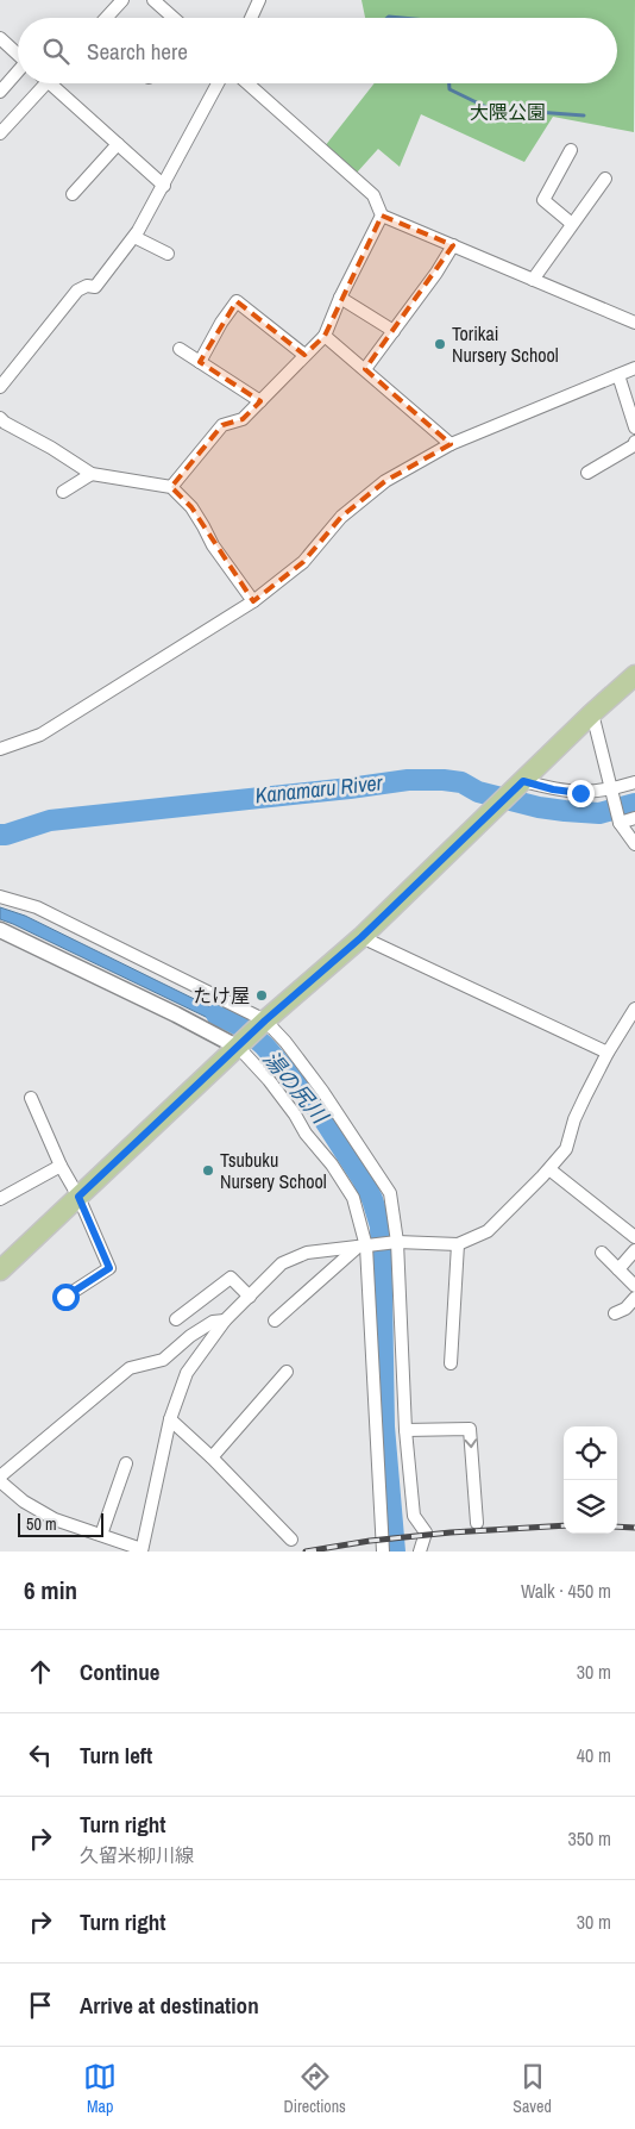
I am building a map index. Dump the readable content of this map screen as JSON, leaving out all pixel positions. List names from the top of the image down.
{
  "water": ["Kanamaru River", "湯の尻川"],
  "parks": ["大隈公園"],
  "places": ["Torikai Nursery School", "たけ屋", "Tsubuku Nursery School"],
  "scale_bar": "50 m",
  "page": {
    "search": "Search here",
    "scale": "50 m",
    "heading": ["6 min", "Walk · 450 m"],
    "list": [
      ["Continue", "30 m"],
      ["Turn left", "40 m"],
      ["Turn right", "久留米柳川線", "350 m"],
      ["Turn right", "30 m"],
      "Arrive at destination"
    ],
    "nav": ["Map", "Directions", "Saved"]
  }
}
